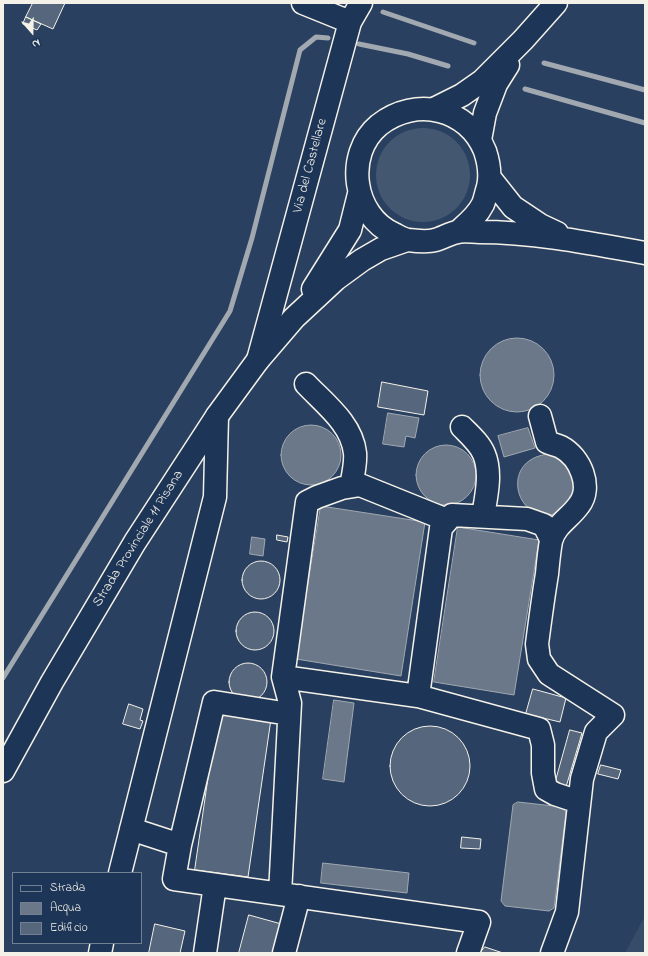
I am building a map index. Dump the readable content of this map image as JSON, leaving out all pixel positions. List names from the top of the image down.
{
  "streets": {
    "main road": ["Via del Castellare", "Strada Provinciale 11 Pisana"]
  },
  "crossings": [
    ["Via del Castellare", "Strada Provinciale 11 Pisana"]
  ],
  "legend": ["Strada", "Acqua", "Edificio"],
  "north": "bottom"
}
